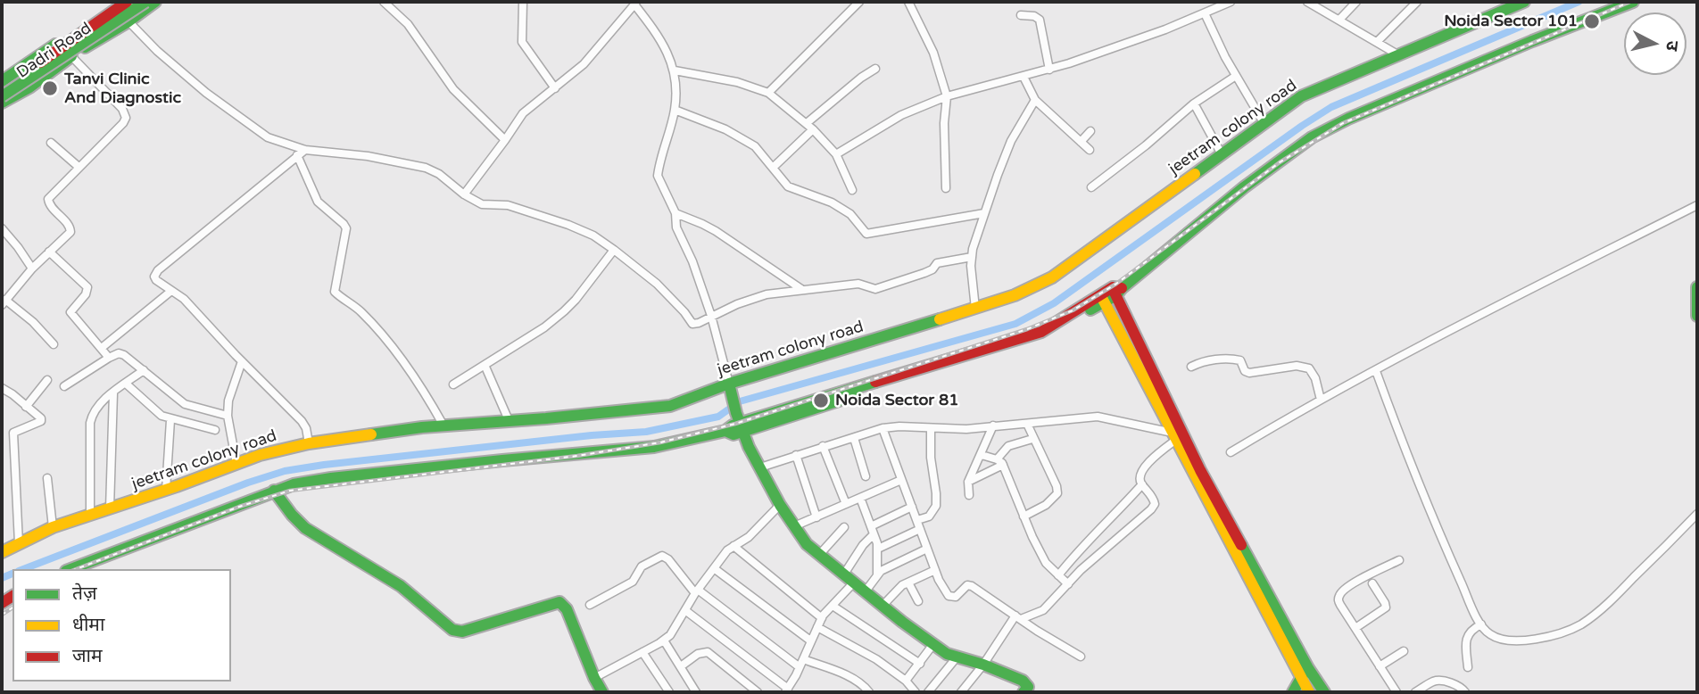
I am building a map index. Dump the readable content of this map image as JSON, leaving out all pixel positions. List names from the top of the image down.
{
  "streets": {
    "street": ["Dadri Road", "jeetram colony road"]
  },
  "places": ["Noida Sector 101", "Tanvi Clinic And Diagnostic", "Noida Sector 81"],
  "legend": ["तेज़", "धीमा", "जाम"],
  "north": "right"
}
